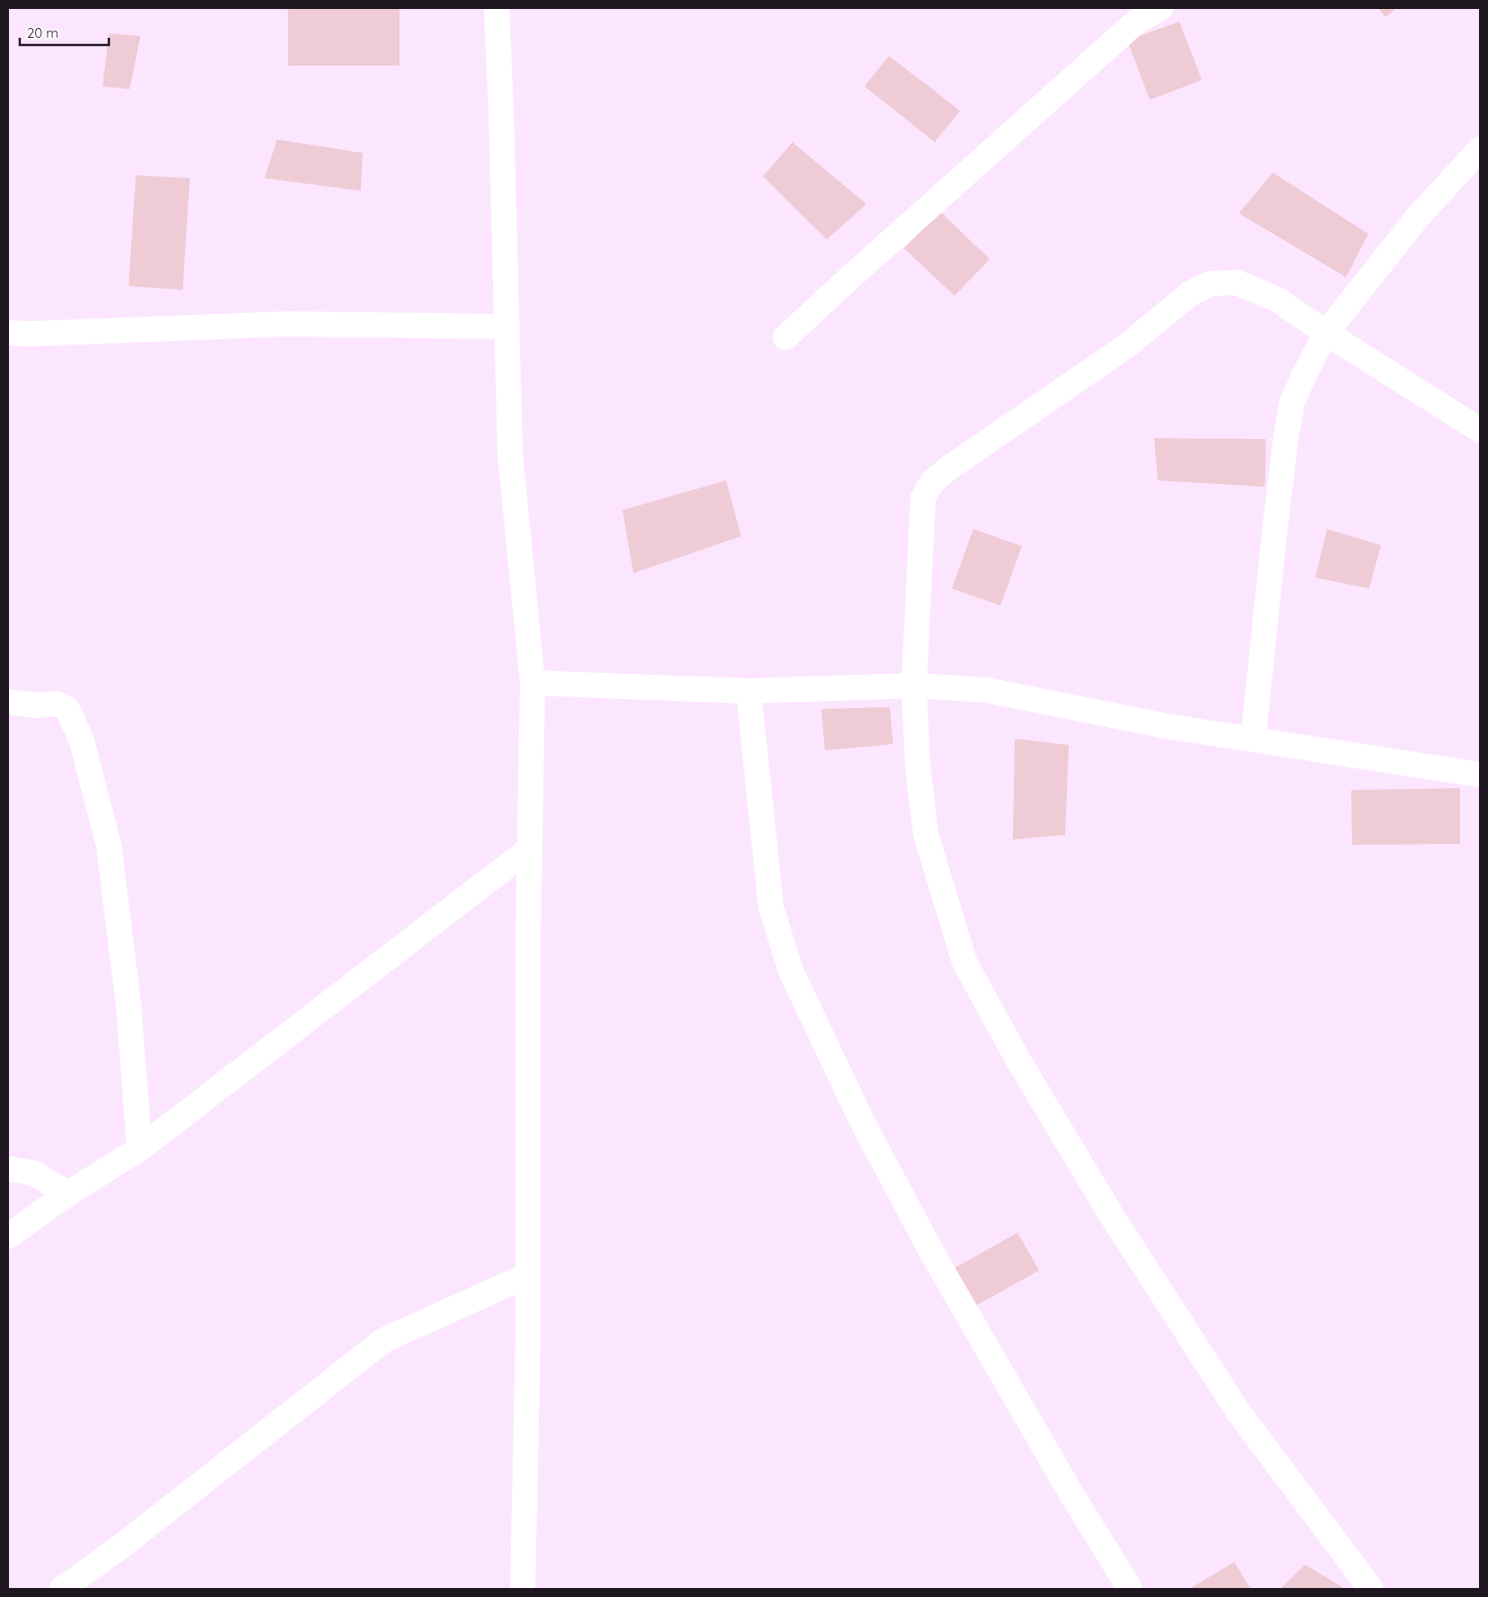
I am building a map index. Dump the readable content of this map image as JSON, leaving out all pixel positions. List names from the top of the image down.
{
  "scale_bar": "20 m"
}
